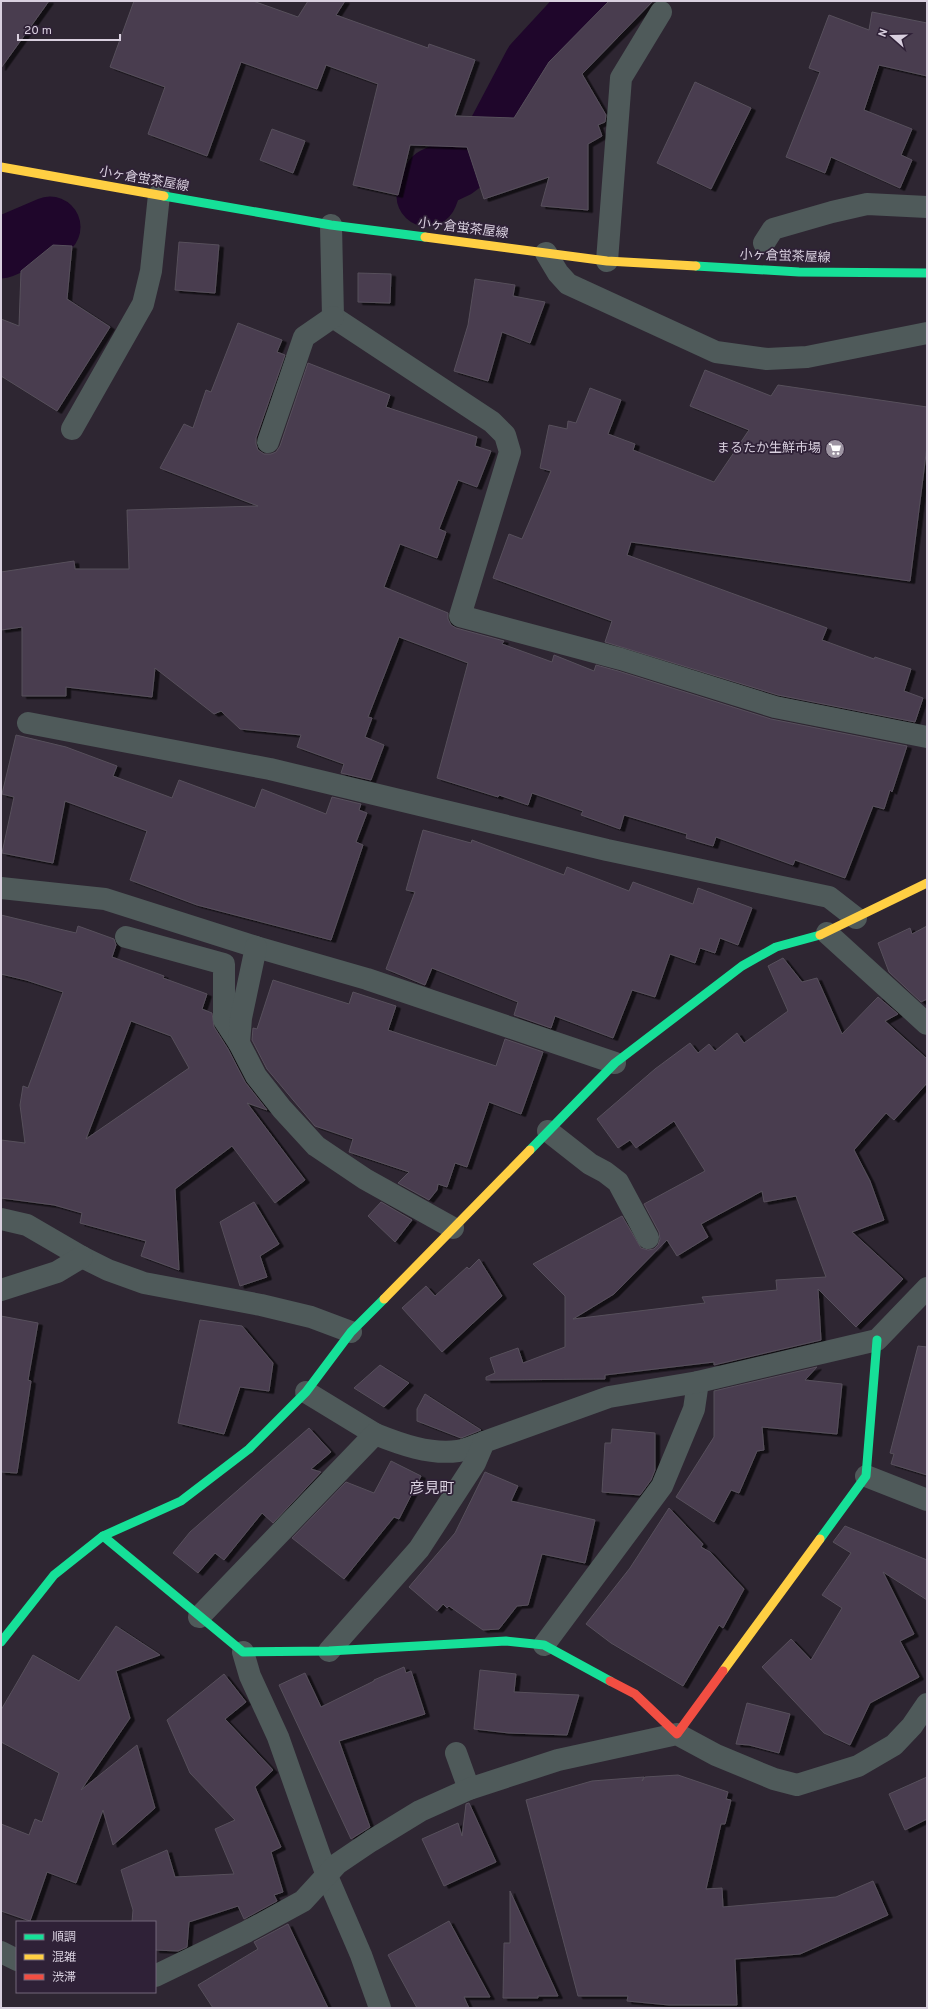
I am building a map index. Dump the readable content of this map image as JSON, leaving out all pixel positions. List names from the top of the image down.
{
  "streets": {
    "street": ["小ヶ倉蛍茶屋線"]
  },
  "districts": ["彦見町"],
  "places": {
    "supermarket": ["まるたか生鮮市場"]
  },
  "legend": ["順調", "混雑", "渋滞"],
  "scale_bar": "20 m",
  "north": "left"
}
